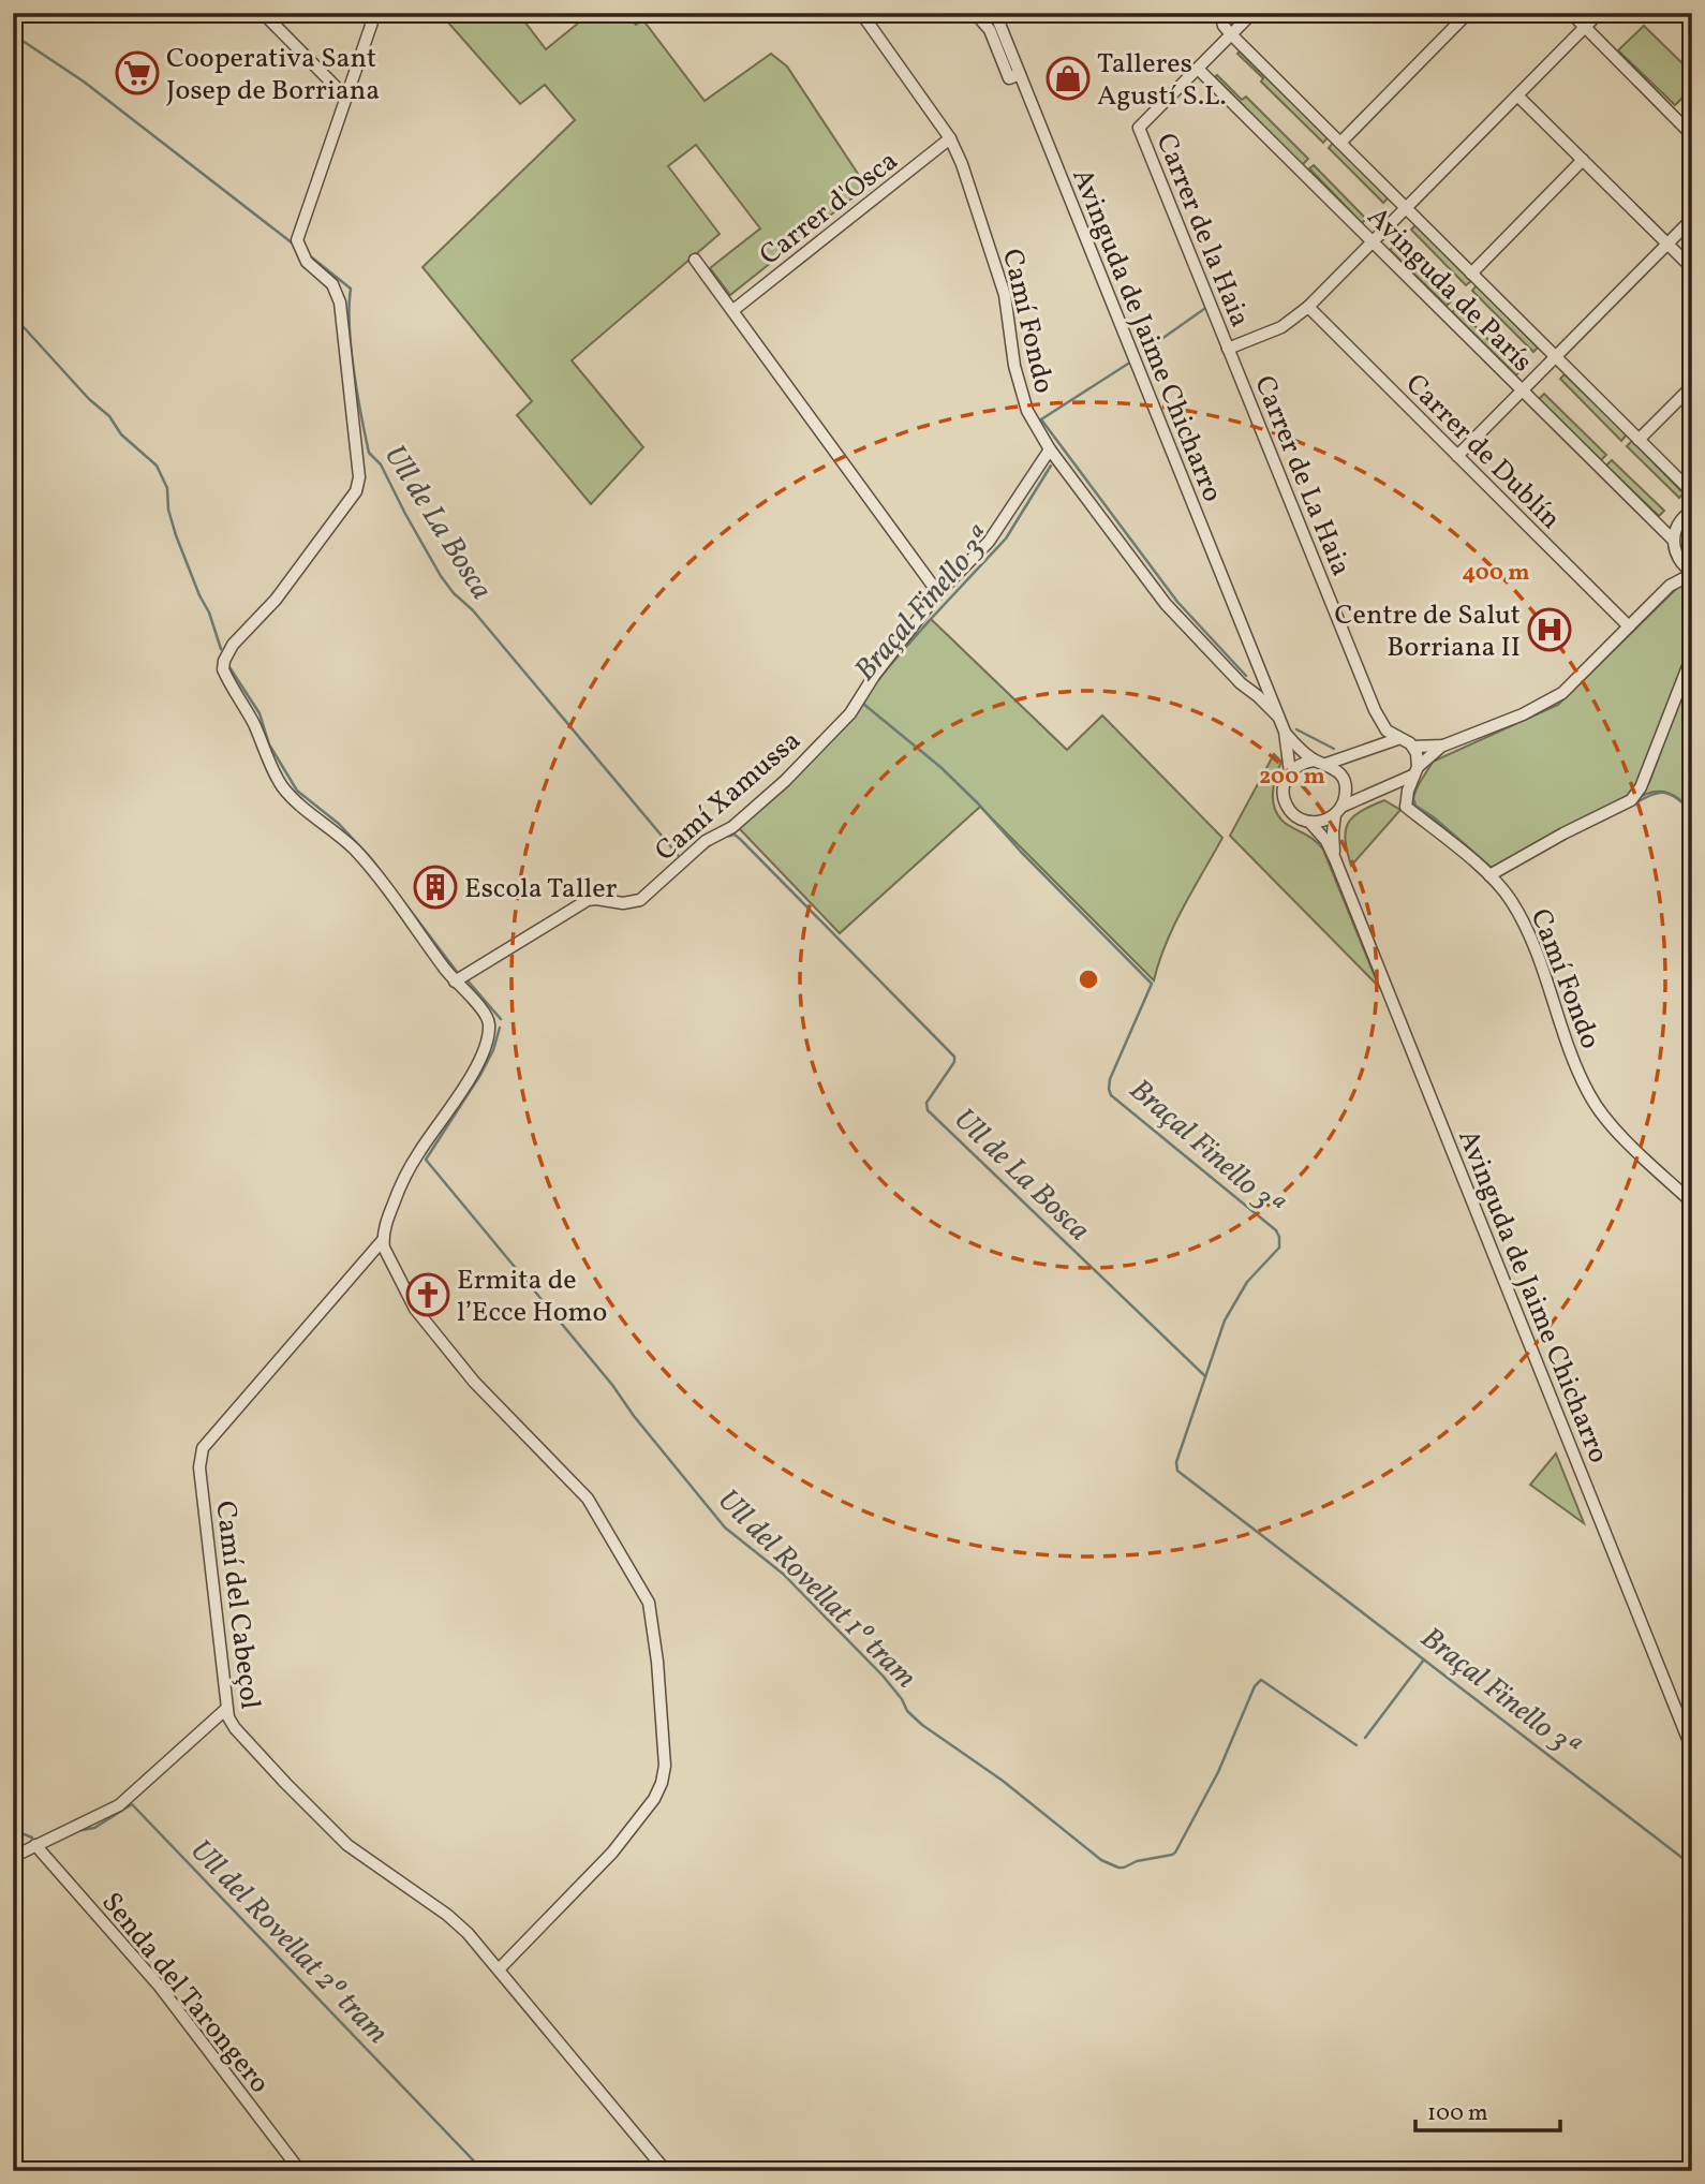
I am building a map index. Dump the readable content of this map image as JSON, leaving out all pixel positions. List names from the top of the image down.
{
  "streets": {
    "street": [
      "Carrer d'Osca",
      "Carrer de la Haia",
      "Avinguda de París",
      "Camí Fondo",
      "Avinguda de Jaime Chicharro",
      "Carrer de Dublín",
      "Carrer de La Haia",
      "Camí Xamussa",
      "Camí del Cabeçol",
      "Senda del Tarongero"
    ]
  },
  "crossings": [
    ["Carrer d'Osca", "Camí Fondo"],
    ["Carrer de la Haia", "Avinguda de París"],
    ["Carrer de la Haia", "Carrer de La Haia"],
    ["Camí Fondo", "Avinguda de Jaime Chicharro"],
    ["Camí Fondo", "Camí Xamussa"]
  ],
  "water": [
    "Ull de La Bosca",
    "Braçal Finello 3ª",
    "Ull del Rovellat 1º tram",
    "Ull del Rovellat 2º tram"
  ],
  "places": {
    "supermarket": ["Cooperativa Sant Josep de Borriana"],
    "shop": ["Talleres Agustí S.L."],
    "hospital": ["Centre de Salut Borriana II"],
    "building": ["Escola Taller"],
    "church": ["Ermita de l’Ecce Homo"]
  },
  "scale_bar": "100 m",
  "rings": ["400 m", "200 m"]
}
